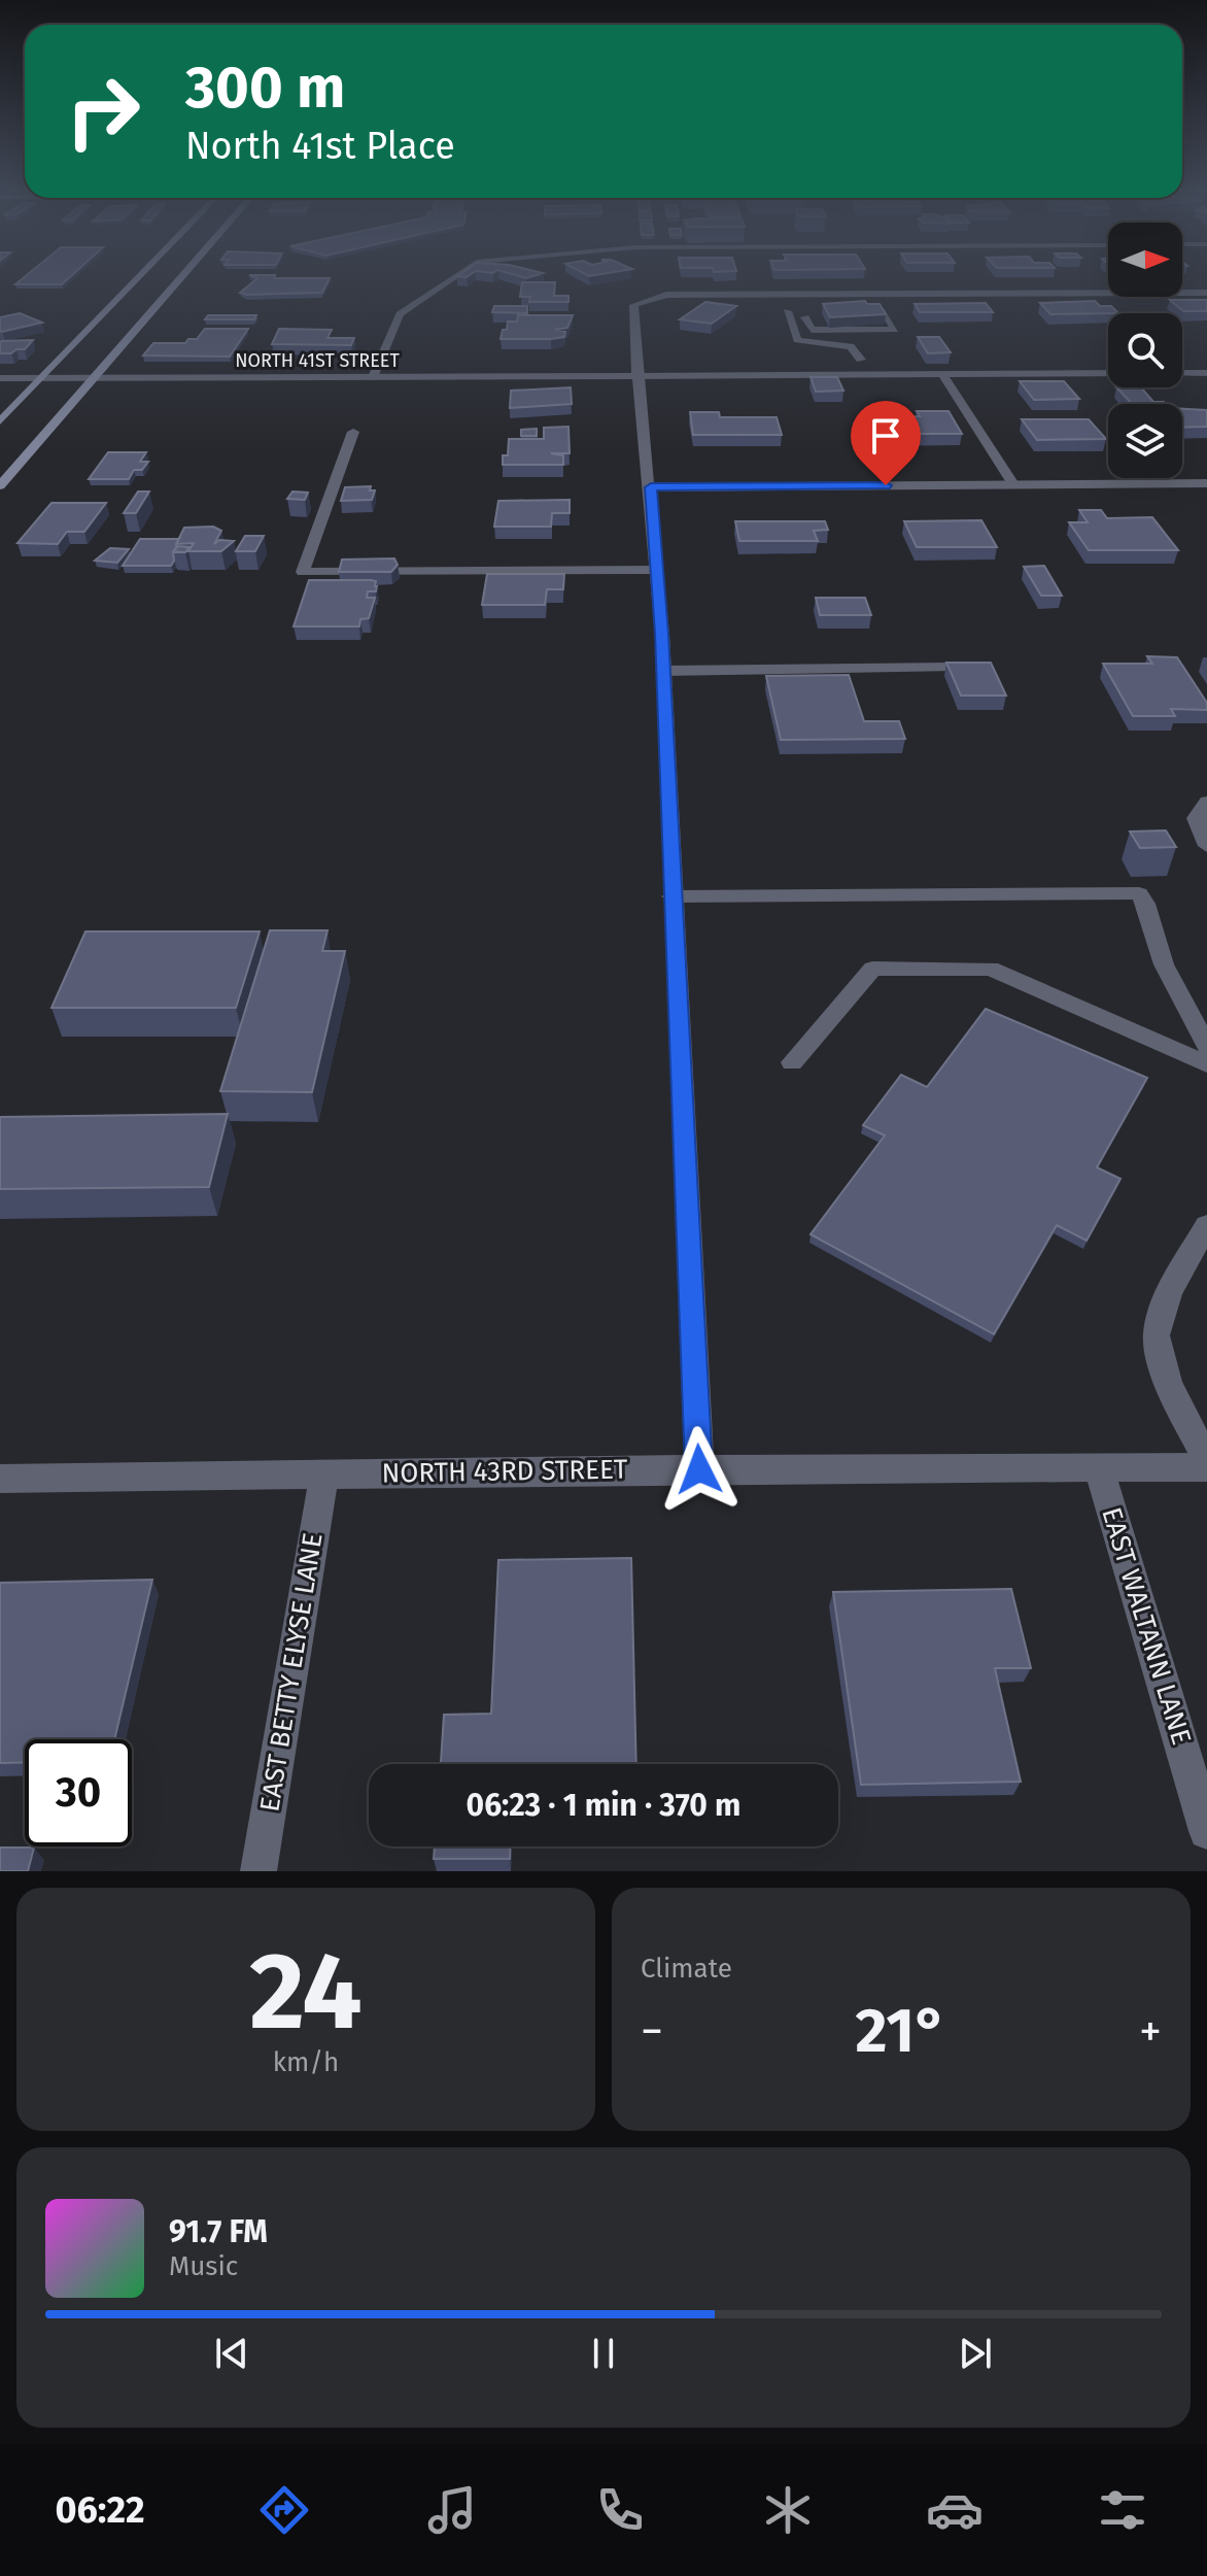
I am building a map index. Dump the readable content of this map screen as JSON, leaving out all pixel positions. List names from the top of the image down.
{
  "streets": {
    "street": [
      "NORTH 41ST STREET",
      "NORTH 43RD STREET",
      "EAST WALTANN LANE",
      "EAST BETTY ELYSE LANE"
    ]
  },
  "crossings": [
    ["NORTH 43RD STREET", "EAST WALTANN LANE"],
    ["NORTH 43RD STREET", "EAST BETTY ELYSE LANE"]
  ],
  "north": "right",
  "page": {
    "turn": ["300 m", "North 41st Place"],
    "limit": "30",
    "trip": "06:23 · 1 min · 370 m",
    "tile": [
      ["24", "km/h"],
      "Climate"
    ],
    "heat": ["−", "21°", "+"],
    "song": ["91.7 FM", "Music"],
    "tabs": "06:22"
  }
}
